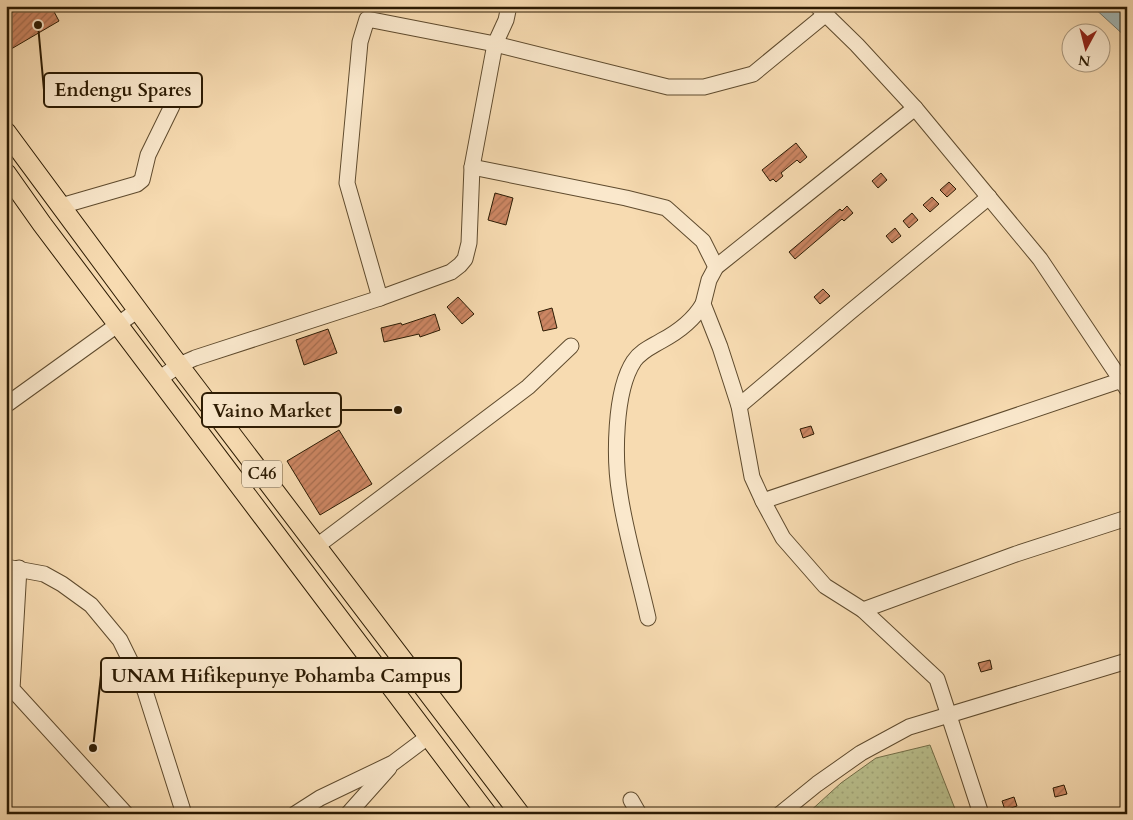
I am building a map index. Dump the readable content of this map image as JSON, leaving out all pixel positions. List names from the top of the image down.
{
  "streets": {
    "main road": ["C46"]
  },
  "places": ["Endengu Spares", "Vaino Market", "UNAM Hifikepunye Pohamba Campus"],
  "north": "bottom"
}
